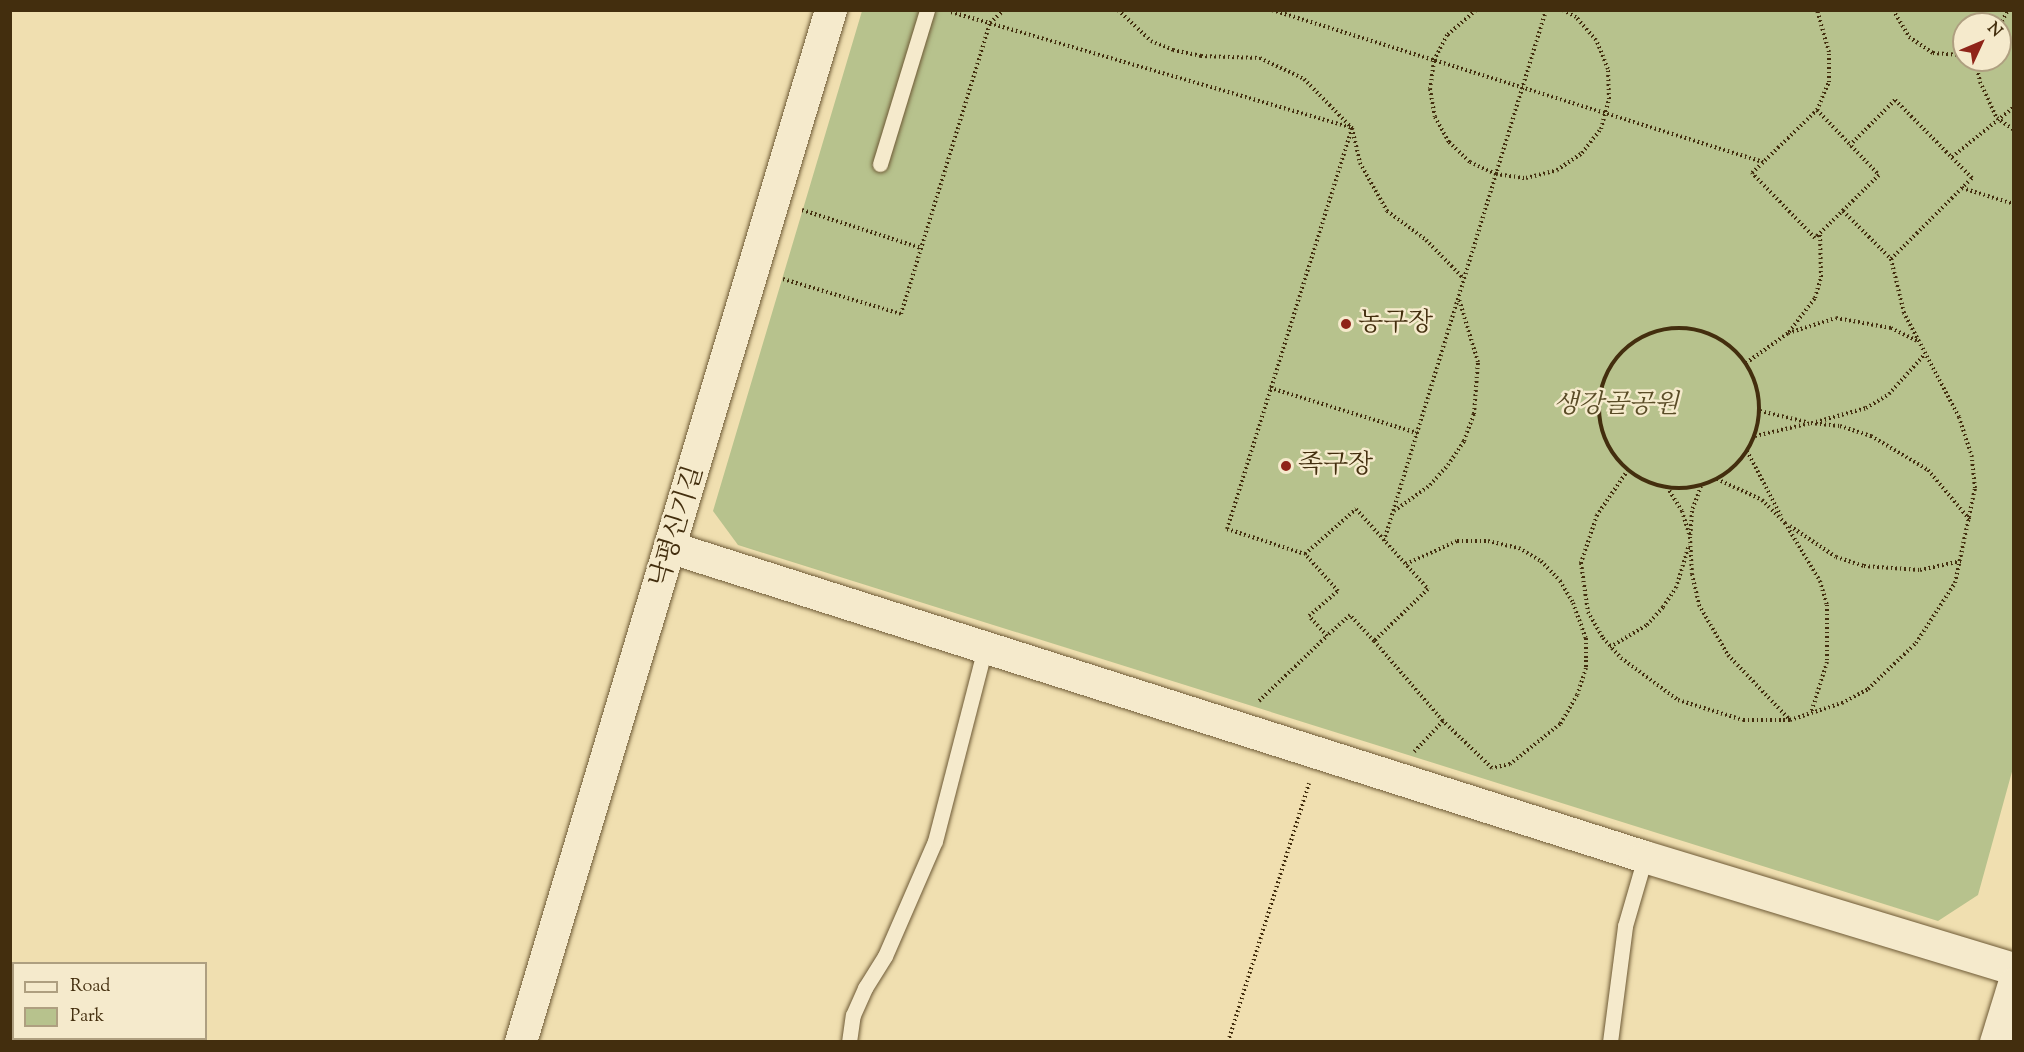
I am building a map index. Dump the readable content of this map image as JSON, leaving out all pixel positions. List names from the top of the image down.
{
  "streets": {
    "street": ["낙평신기길"]
  },
  "parks": ["생강골공원"],
  "places": ["농구장", "족구장"],
  "legend": ["Road", "Park"],
  "north": "top right"
}
